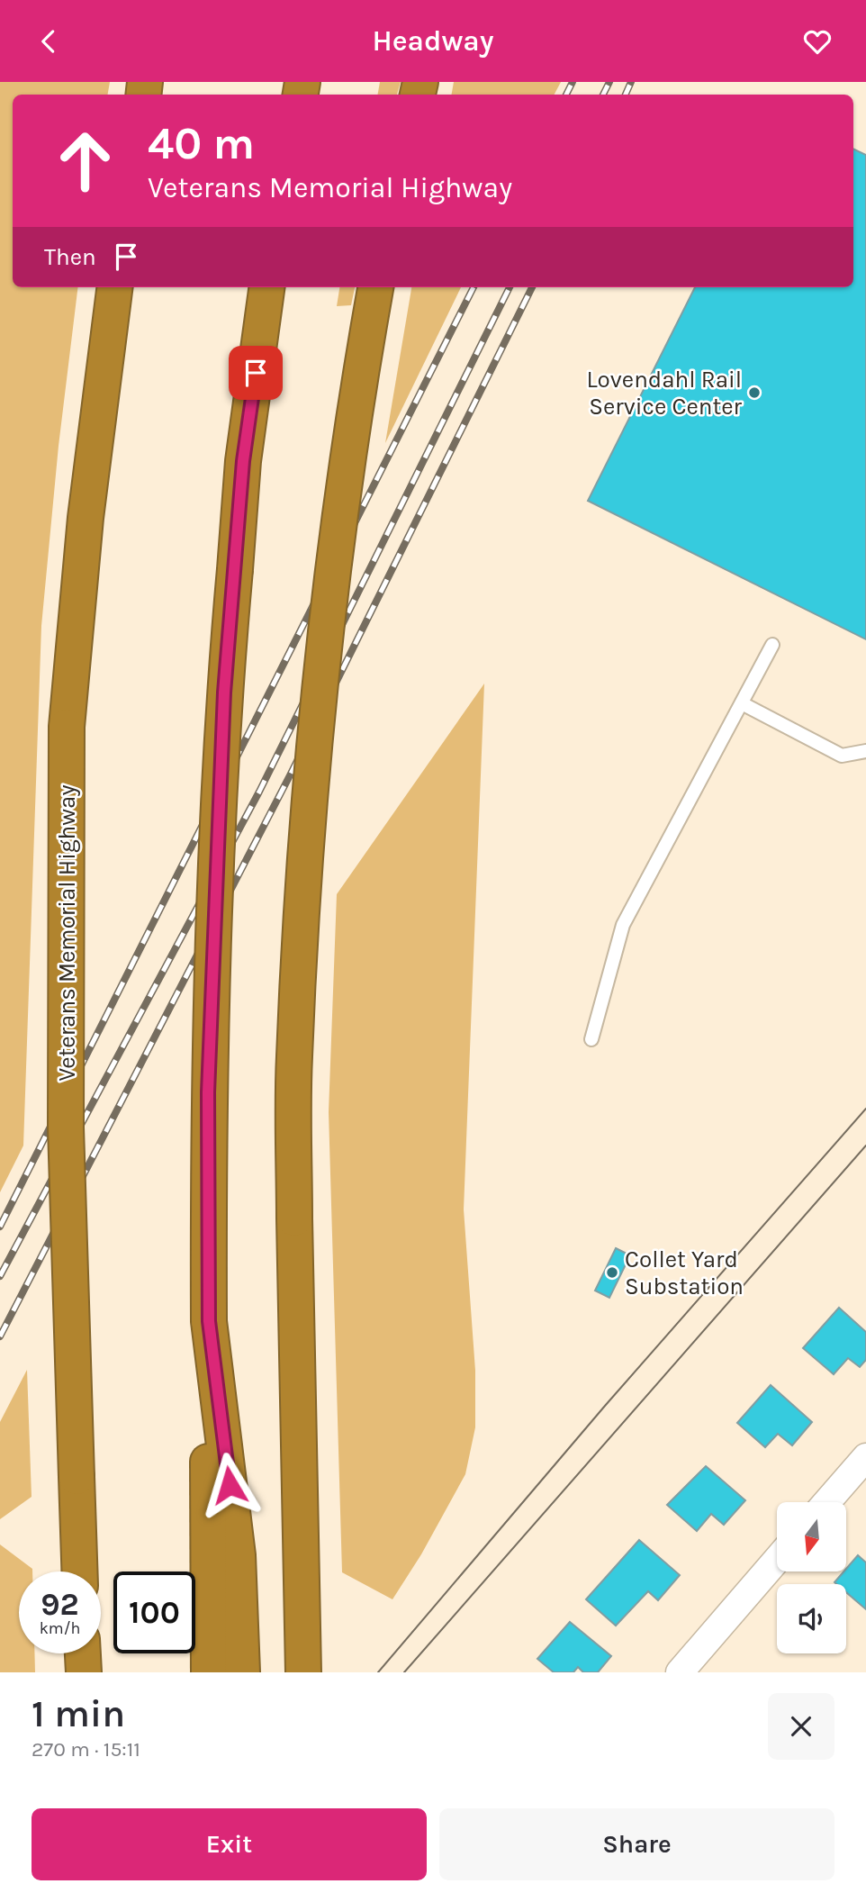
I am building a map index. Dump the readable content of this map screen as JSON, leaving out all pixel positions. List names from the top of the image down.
{
  "streets": {
    "highway": ["Veterans Memorial Highway"]
  },
  "places": ["Lovendahl Rail Service Center", "Collet Yard Substation"],
  "north": "bottom",
  "page": {
    "header": "Headway",
    "turn": ["40 m", "Veterans Memorial Highway"],
    "then": "Then",
    "speed": "92 km/h",
    "limit": "100",
    "heading": ["1 min", "270 m · 15:11"],
    "buttons": ["Exit", "Share"]
  }
}
